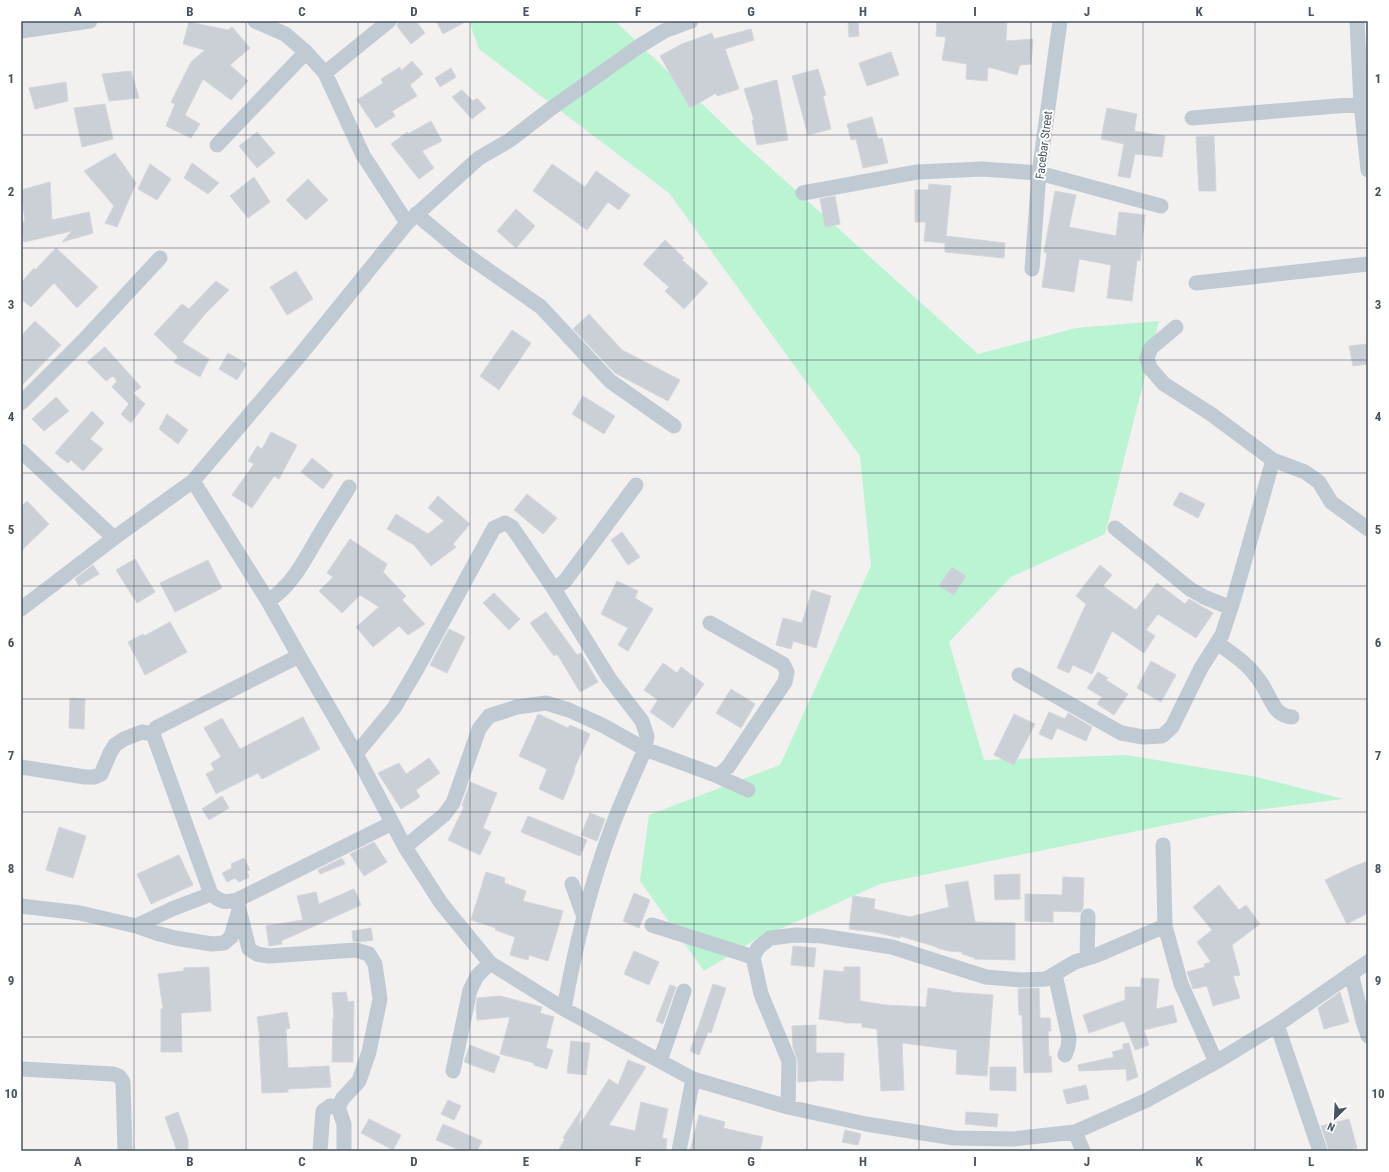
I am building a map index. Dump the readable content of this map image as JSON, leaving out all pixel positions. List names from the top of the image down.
{
  "streets": {
    "street": ["Facebar Street"]
  },
  "north": "bottom left",
  "grid": {
    "columns": [
      "A",
      "B",
      "C",
      "D",
      "E",
      "F",
      "G",
      "H",
      "I",
      "J",
      "K",
      "L"
    ],
    "rows": [
      "1",
      "2",
      "3",
      "4",
      "5",
      "6",
      "7",
      "8",
      "9",
      "10"
    ]
  }
}
